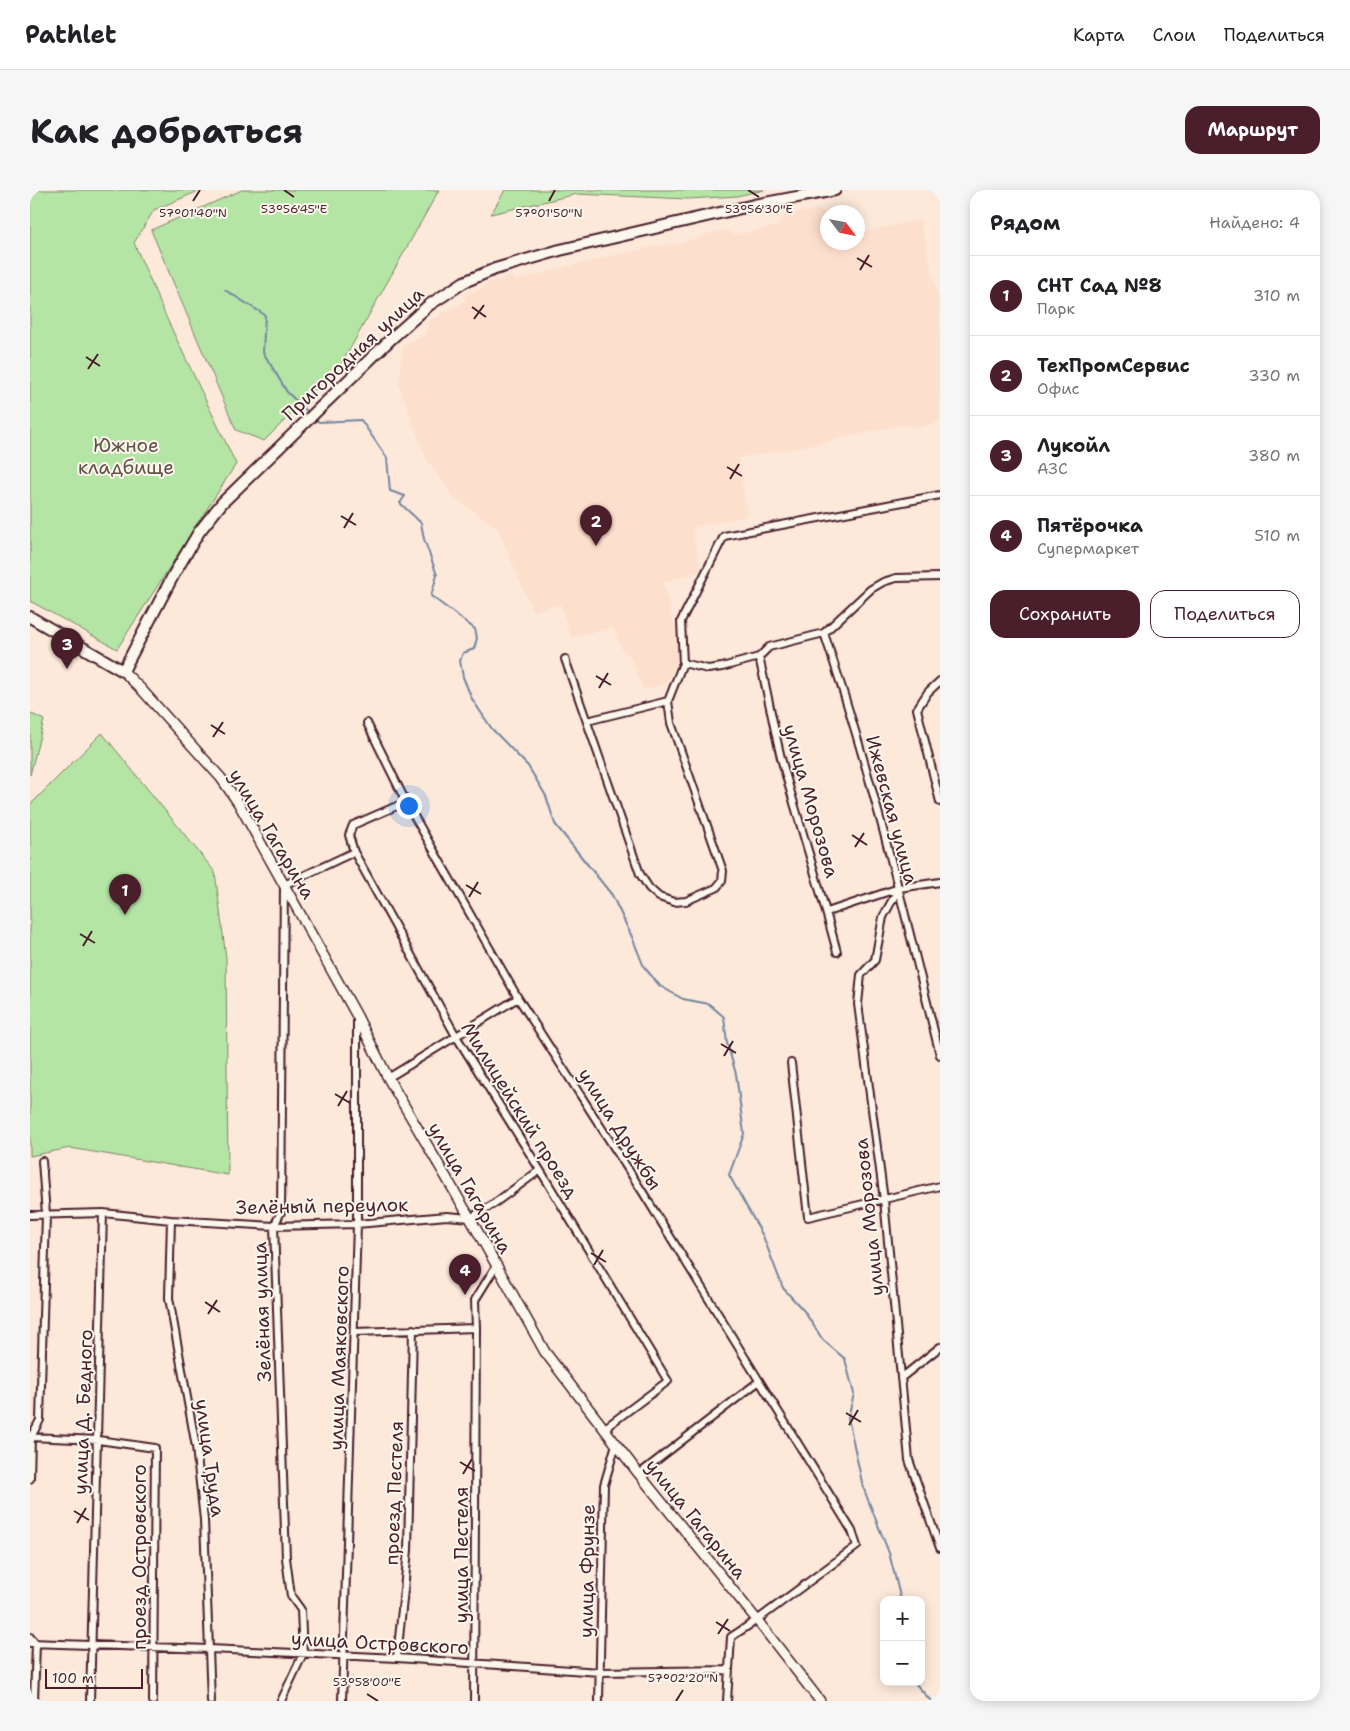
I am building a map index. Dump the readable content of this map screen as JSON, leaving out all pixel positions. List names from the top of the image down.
{
  "streets": {
    "main road": ["Пригородная улица", "улица Гагарина"],
    "street": [
      "улица Морозова",
      "Ижевская улица",
      "Милицейский проезд",
      "улица Дружбы",
      "Зелёный переулок",
      "Зелёная улица",
      "улица Маяковского",
      "улица Д. Бедного",
      "улица Труда",
      "проезд Пестеля",
      "улица Пестеля",
      "проезд Островского",
      "улица Фрунзе",
      "улица Островского"
    ]
  },
  "crossings": [
    ["Пригородная улица", "улица Гагарина"],
    ["улица Морозова", "Ижевская улица"],
    ["улица Гагарина", "Милицейский проезд"],
    ["улица Гагарина", "улица Дружбы"],
    ["улица Гагарина", "Зелёный переулок"],
    ["улица Гагарина", "Зелёная улица"],
    ["улица Гагарина", "улица Маяковского"],
    ["улица Гагарина", "улица Пестеля"],
    ["улица Гагарина", "улица Фрунзе"],
    ["Зелёный переулок", "Зелёная улица"],
    ["Зелёный переулок", "улица Маяковского"],
    ["Зелёный переулок", "улица Д. Бедного"],
    ["Зелёный переулок", "улица Труда"],
    ["Зелёная улица", "улица Островского"],
    ["улица Маяковского", "улица Островского"],
    ["улица Д. Бедного", "проезд Островского"],
    ["улица Д. Бедного", "улица Островского"],
    ["улица Труда", "улица Островского"],
    ["проезд Пестеля", "улица Островского"],
    ["улица Пестеля", "улица Островского"],
    ["проезд Островского", "улица Островского"],
    ["улица Фрунзе", "улица Островского"]
  ],
  "parks": ["Южное кладбище"],
  "scale_bar": "100 m",
  "north": "bottom right",
  "page": {
    "header": "Pathlet",
    "nav": ["Карта", "Слои", "Поделиться"],
    "buttons": [
      "Маршрут",
      ["Сохранить", "Поделиться"]
    ],
    "title": "Как добраться",
    "heading": ["Рядом", "Найдено: 4"],
    "list": [
      {
        "mark": "1",
        "name": "СНТ Сад №8",
        "note": "Парк",
        "value": "310 m"
      },
      {
        "mark": "2",
        "name": "ТехПромСервис",
        "note": "Офис",
        "value": "330 m"
      },
      {
        "mark": "3",
        "name": "Лукойл",
        "note": "АЗС",
        "value": "380 m"
      },
      {
        "mark": "4",
        "name": "Пятёрочка",
        "note": "Супермаркет",
        "value": "510 m"
      }
    ],
    "pins": [
      "2",
      "3",
      "1",
      "4"
    ],
    "map_buttons": ["+", "−"],
    "scale": "100 m"
  },
  "coordinates": [
    "53°56'30\"E",
    "53°56'45\"E",
    "57°01'40\"N",
    "57°01'50\"N",
    "57°02'20\"N",
    "53°58'00\"E"
  ]
}
